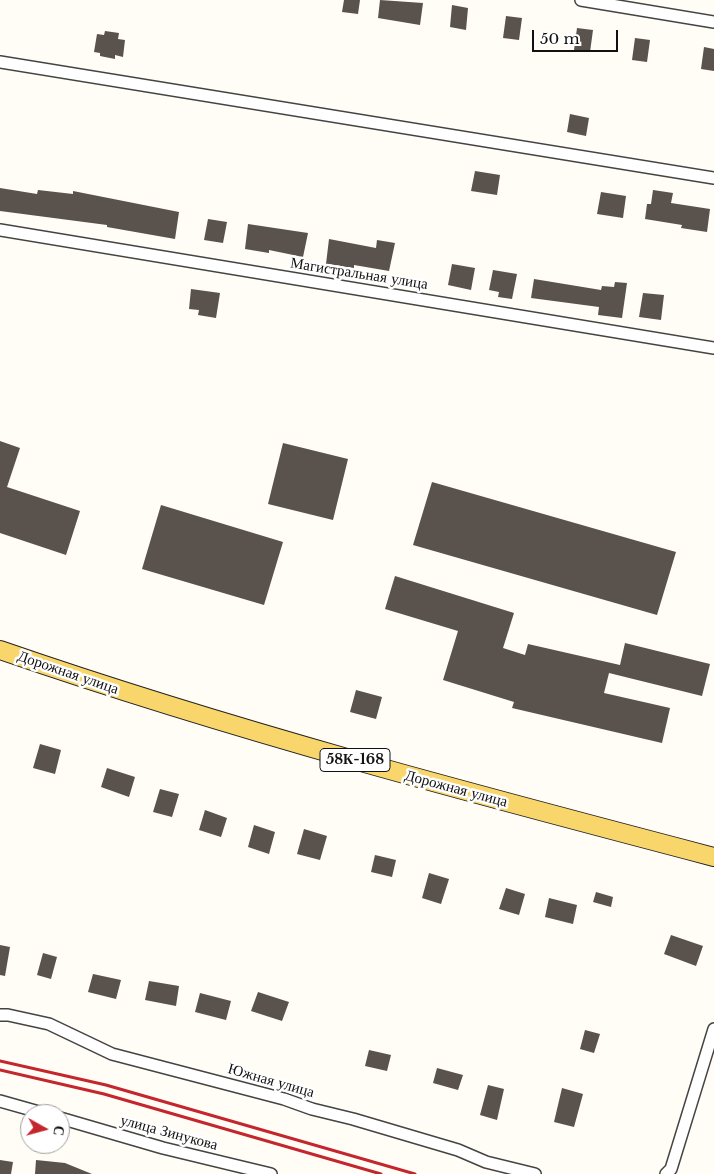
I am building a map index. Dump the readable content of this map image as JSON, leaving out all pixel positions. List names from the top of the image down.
{
  "streets": {
    "main road": ["Дорожная улица", "58К-168"],
    "street": ["Магистральная улица", "Южная улица", "улица Зинукова"]
  },
  "scale_bar": "50 m",
  "north": "right"
}
